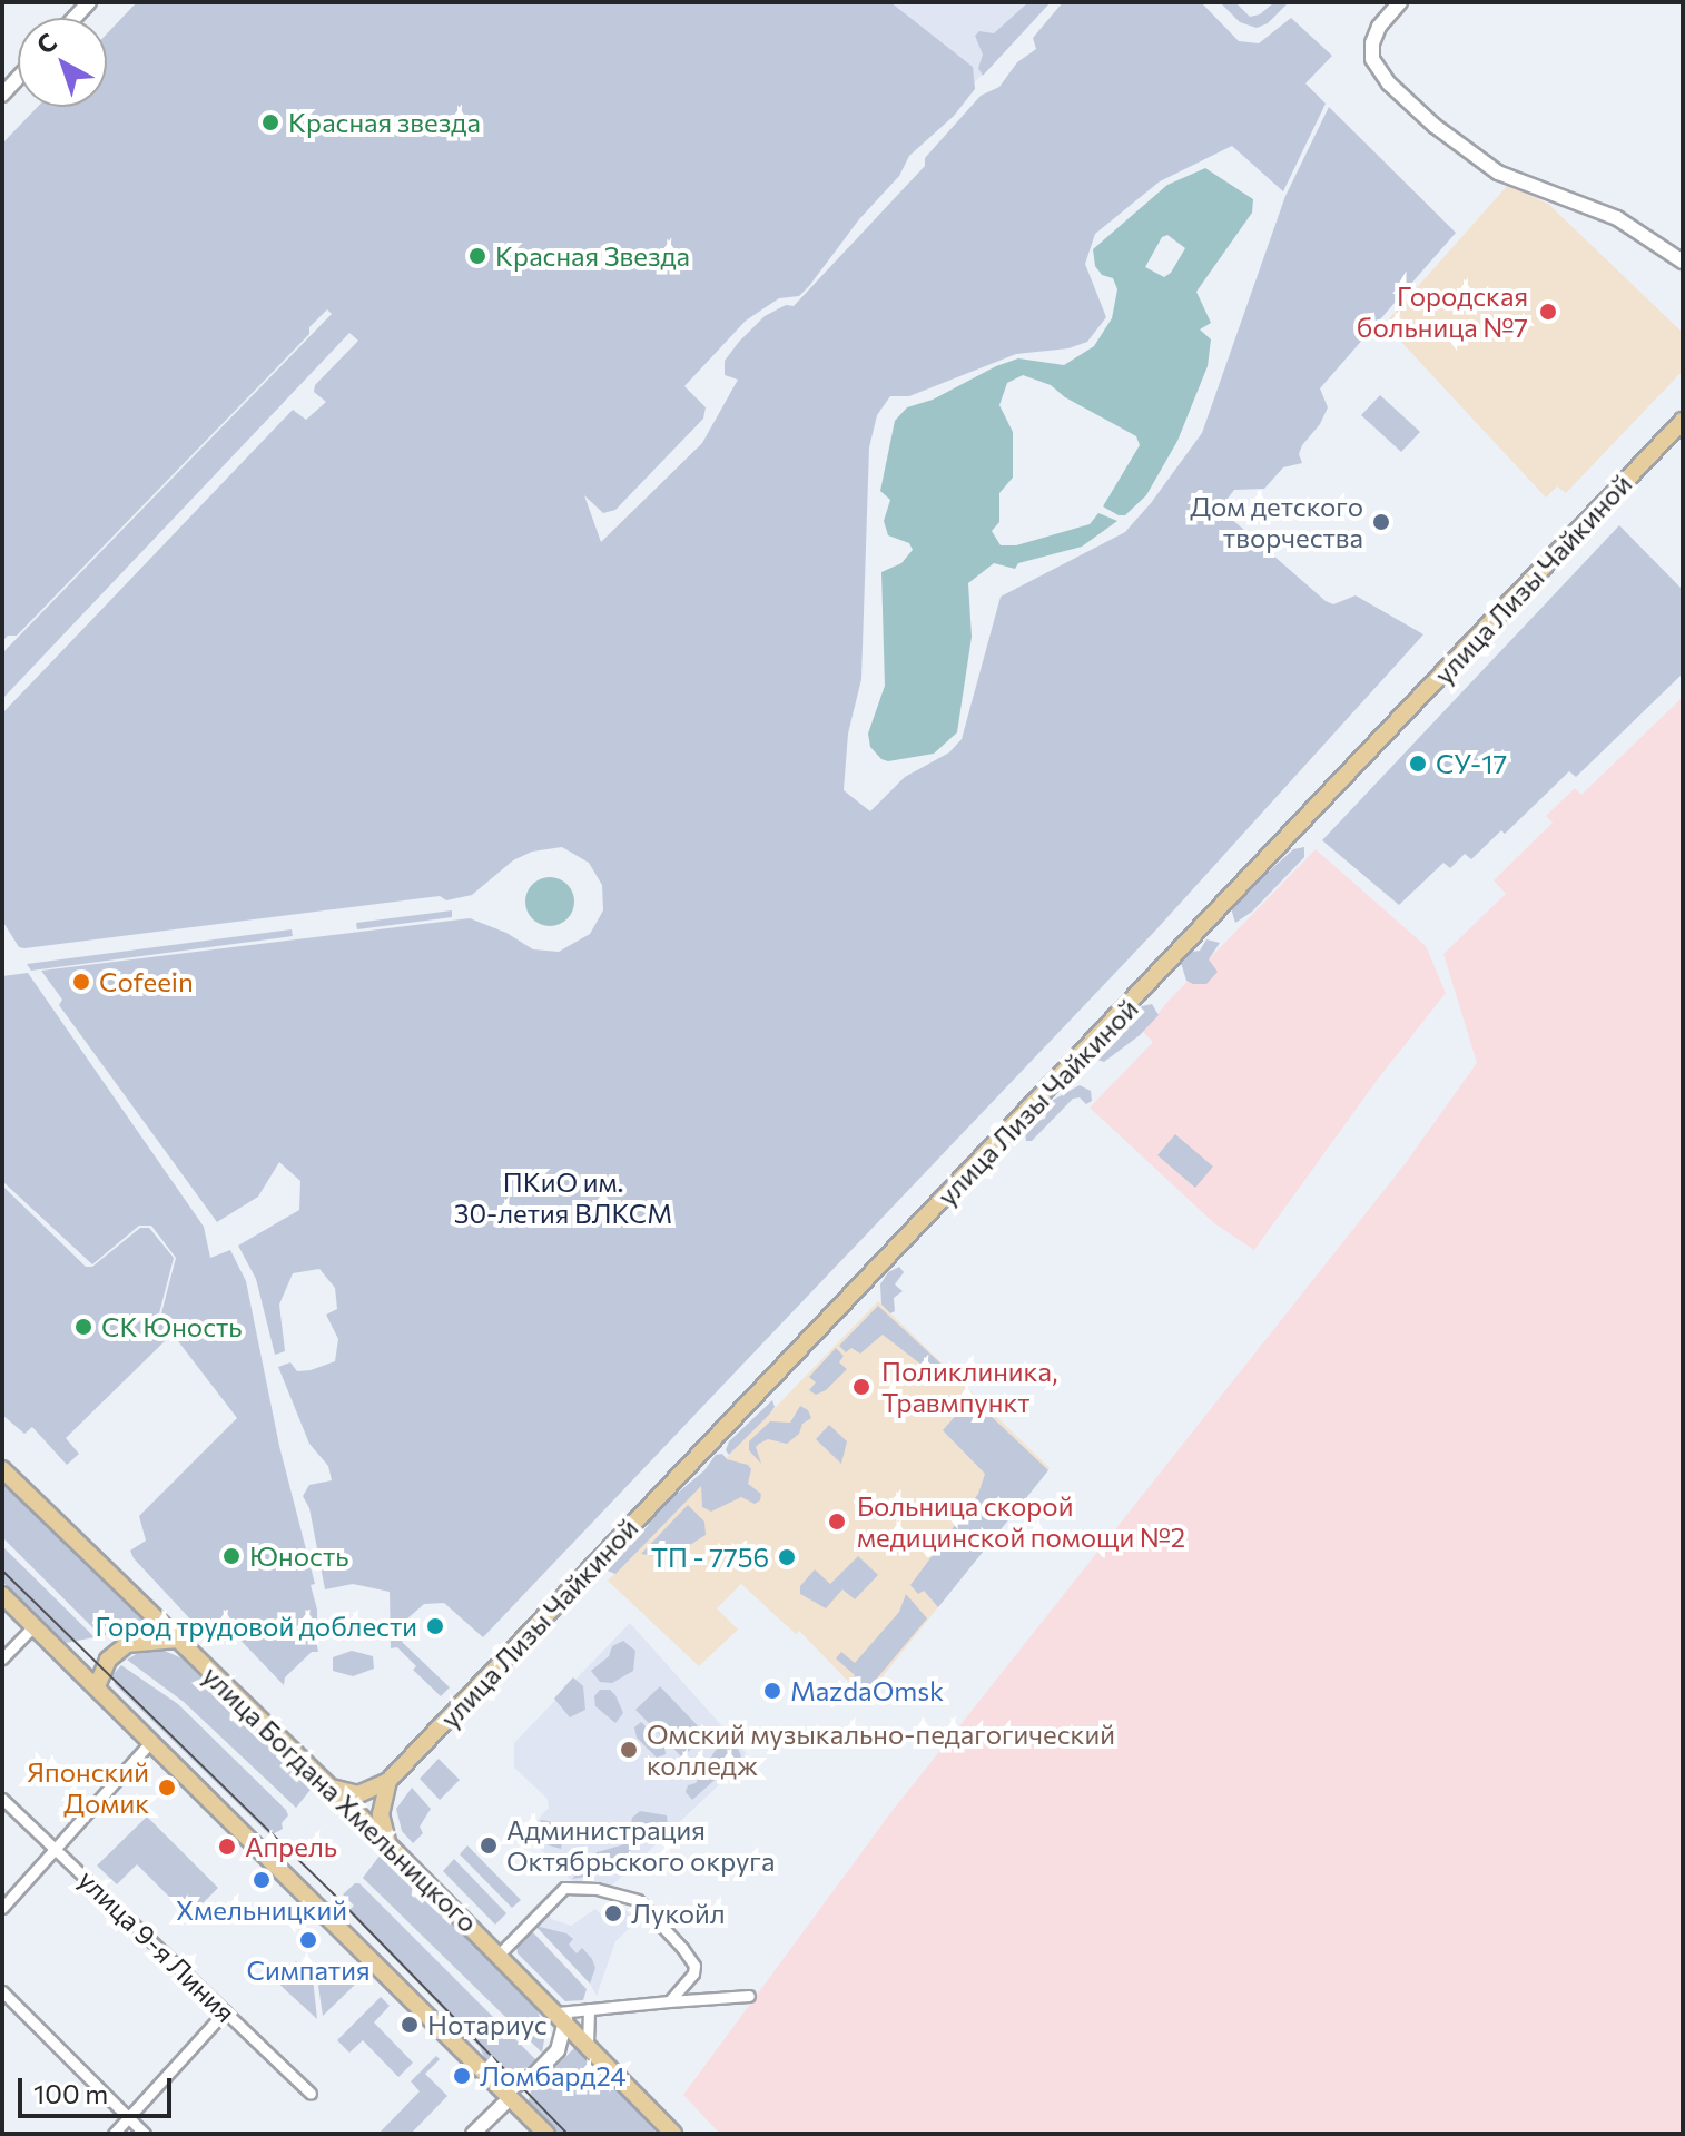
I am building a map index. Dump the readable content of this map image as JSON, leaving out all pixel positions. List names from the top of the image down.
{
  "streets": {
    "main road": ["улица Лизы Чайкиной", "улица Богдана Хмельницкого"],
    "street": ["улица 9-я Линия"]
  },
  "parks": ["ПКиО им. 30-летия ВЛКСМ"],
  "places": [
    "Красная звезда",
    "Красная Звезда",
    "Городская больница №7",
    "Дом детского творчества",
    "СУ-17",
    "Cofeein",
    "СК Юность",
    "Поликлиника, Травмпункт",
    "Больница скорой медицинской помощи №2",
    "Юность",
    "ТП - 7756",
    "Город трудовой доблести",
    "MazdaOmsk",
    "Омский музыкально-педагогический колледж",
    "Японский Домик",
    "Администрация Октябрьского округа",
    "Апрель",
    "Хмельницкий",
    "Лукойл",
    "Симпатия",
    "Нотариус",
    "Ломбард24"
  ],
  "scale_bar": "100 m",
  "north": "top left"
}
